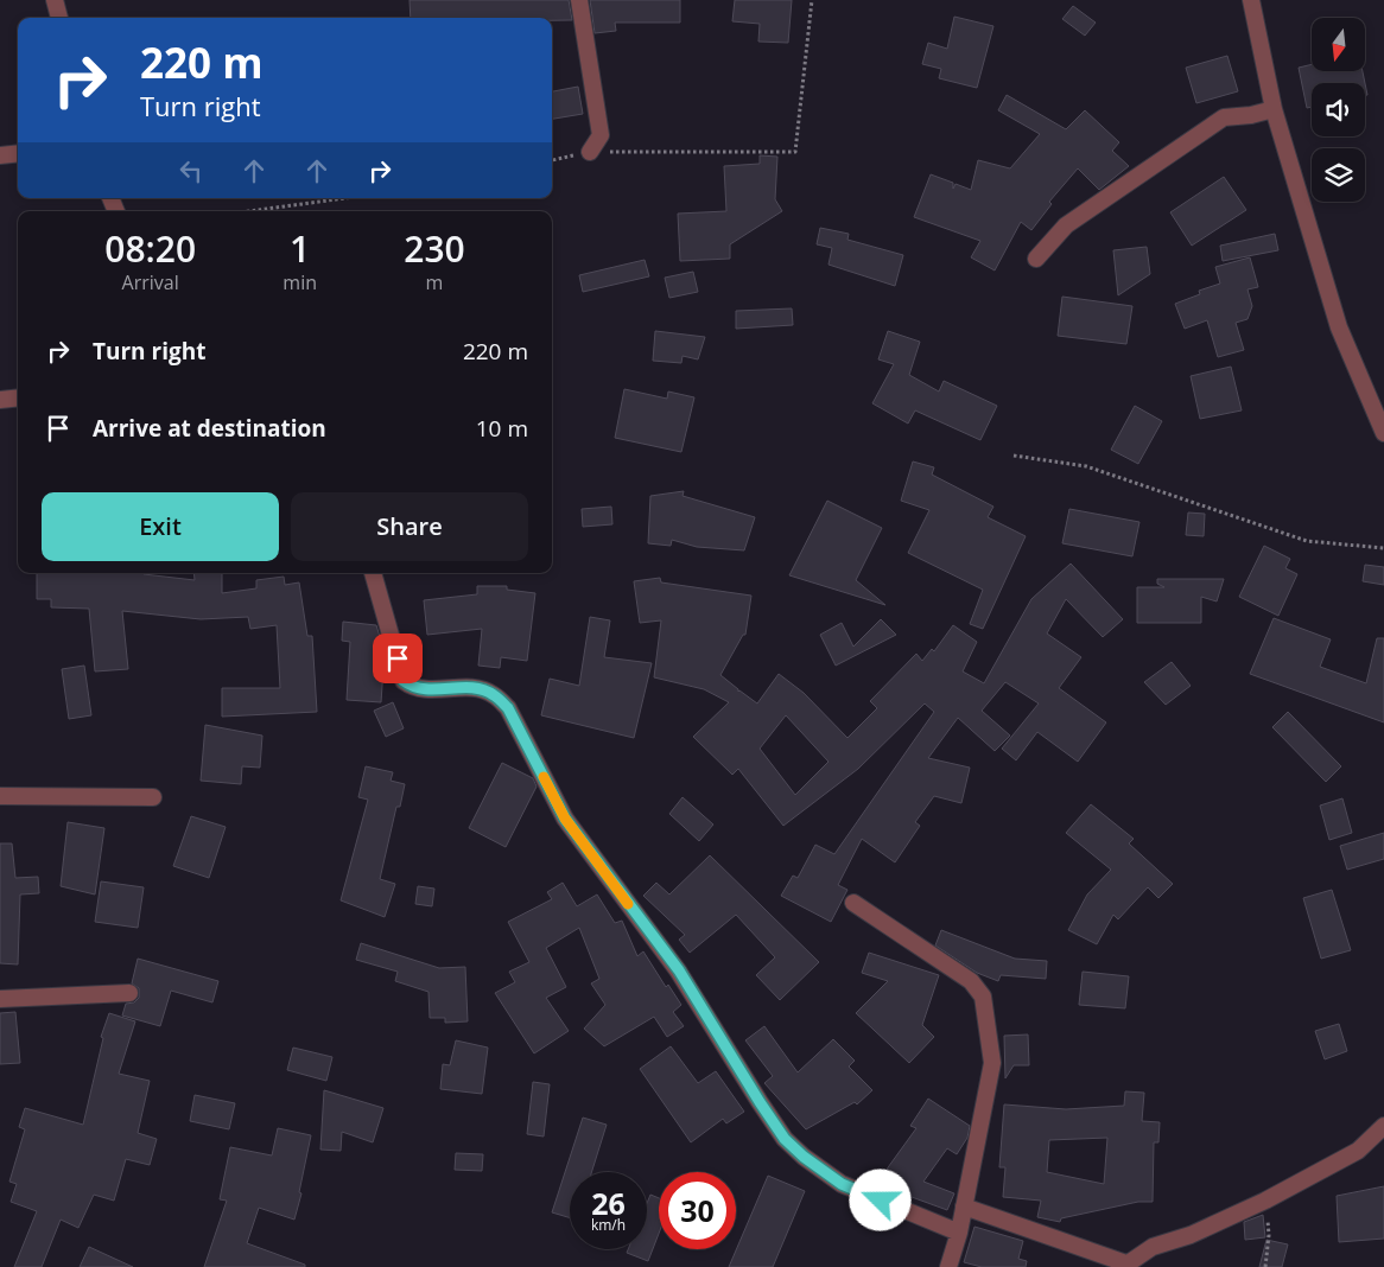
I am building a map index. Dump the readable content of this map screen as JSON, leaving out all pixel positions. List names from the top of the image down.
{
  "north": "bottom",
  "page": {
    "turn": ["220 m", "Turn right"],
    "eta": [
      "08:20",
      "Arrival",
      "1",
      "min",
      "230",
      "m"
    ],
    "list": [
      {
        "name": "Turn right",
        "value": "220 m"
      },
      {
        "name": "Arrive at destination",
        "value": "10 m"
      }
    ],
    "buttons": ["Exit", "Share"],
    "speed": "26 km/h",
    "limit": "30"
  }
}
